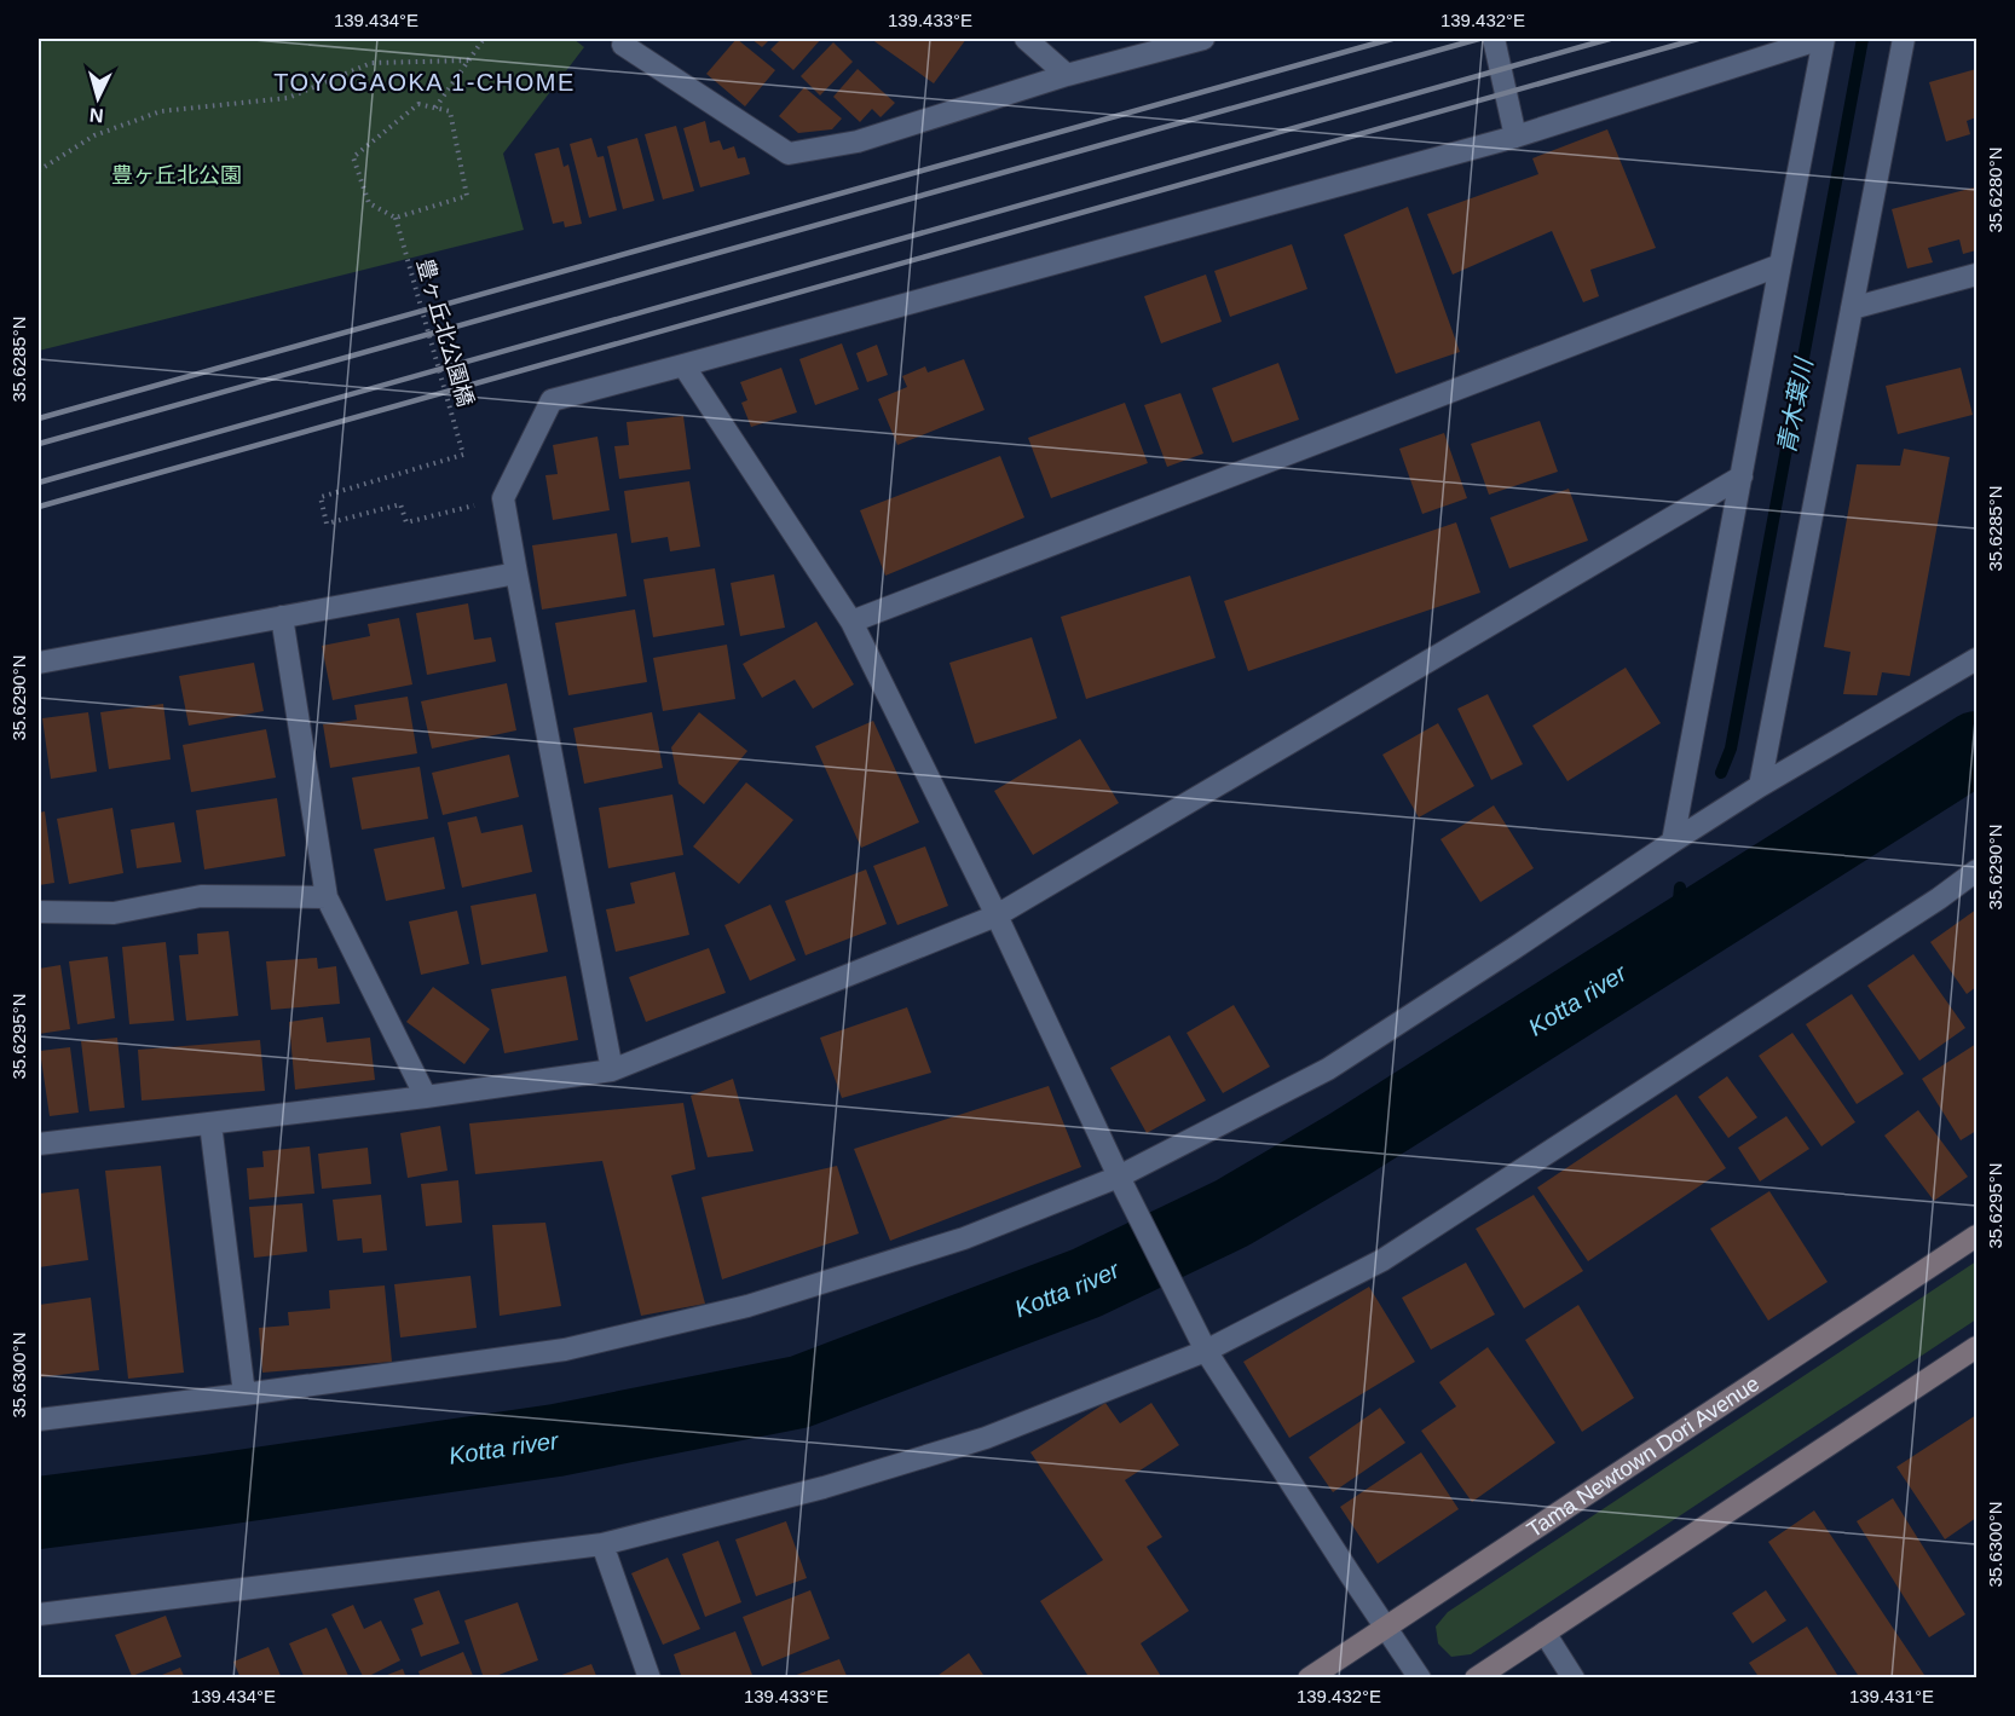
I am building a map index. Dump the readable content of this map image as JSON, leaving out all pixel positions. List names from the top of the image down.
{
  "streets": {
    "main road": ["Tama Newtown Dori Avenue"],
    "path": ["豊ヶ丘北公園橋"]
  },
  "districts": ["TOYOGAOKA 1-CHOME"],
  "water": ["青木葉川", "Kotta river"],
  "parks": ["豊ヶ丘北公園"],
  "north": "bottom",
  "coordinates": [
    "139.434°E",
    "139.433°E",
    "139.432°E",
    "35.6280°N",
    "35.6285°N",
    "35.6290°N",
    "35.6295°N",
    "35.6300°N",
    "139.431°E"
  ]
}
